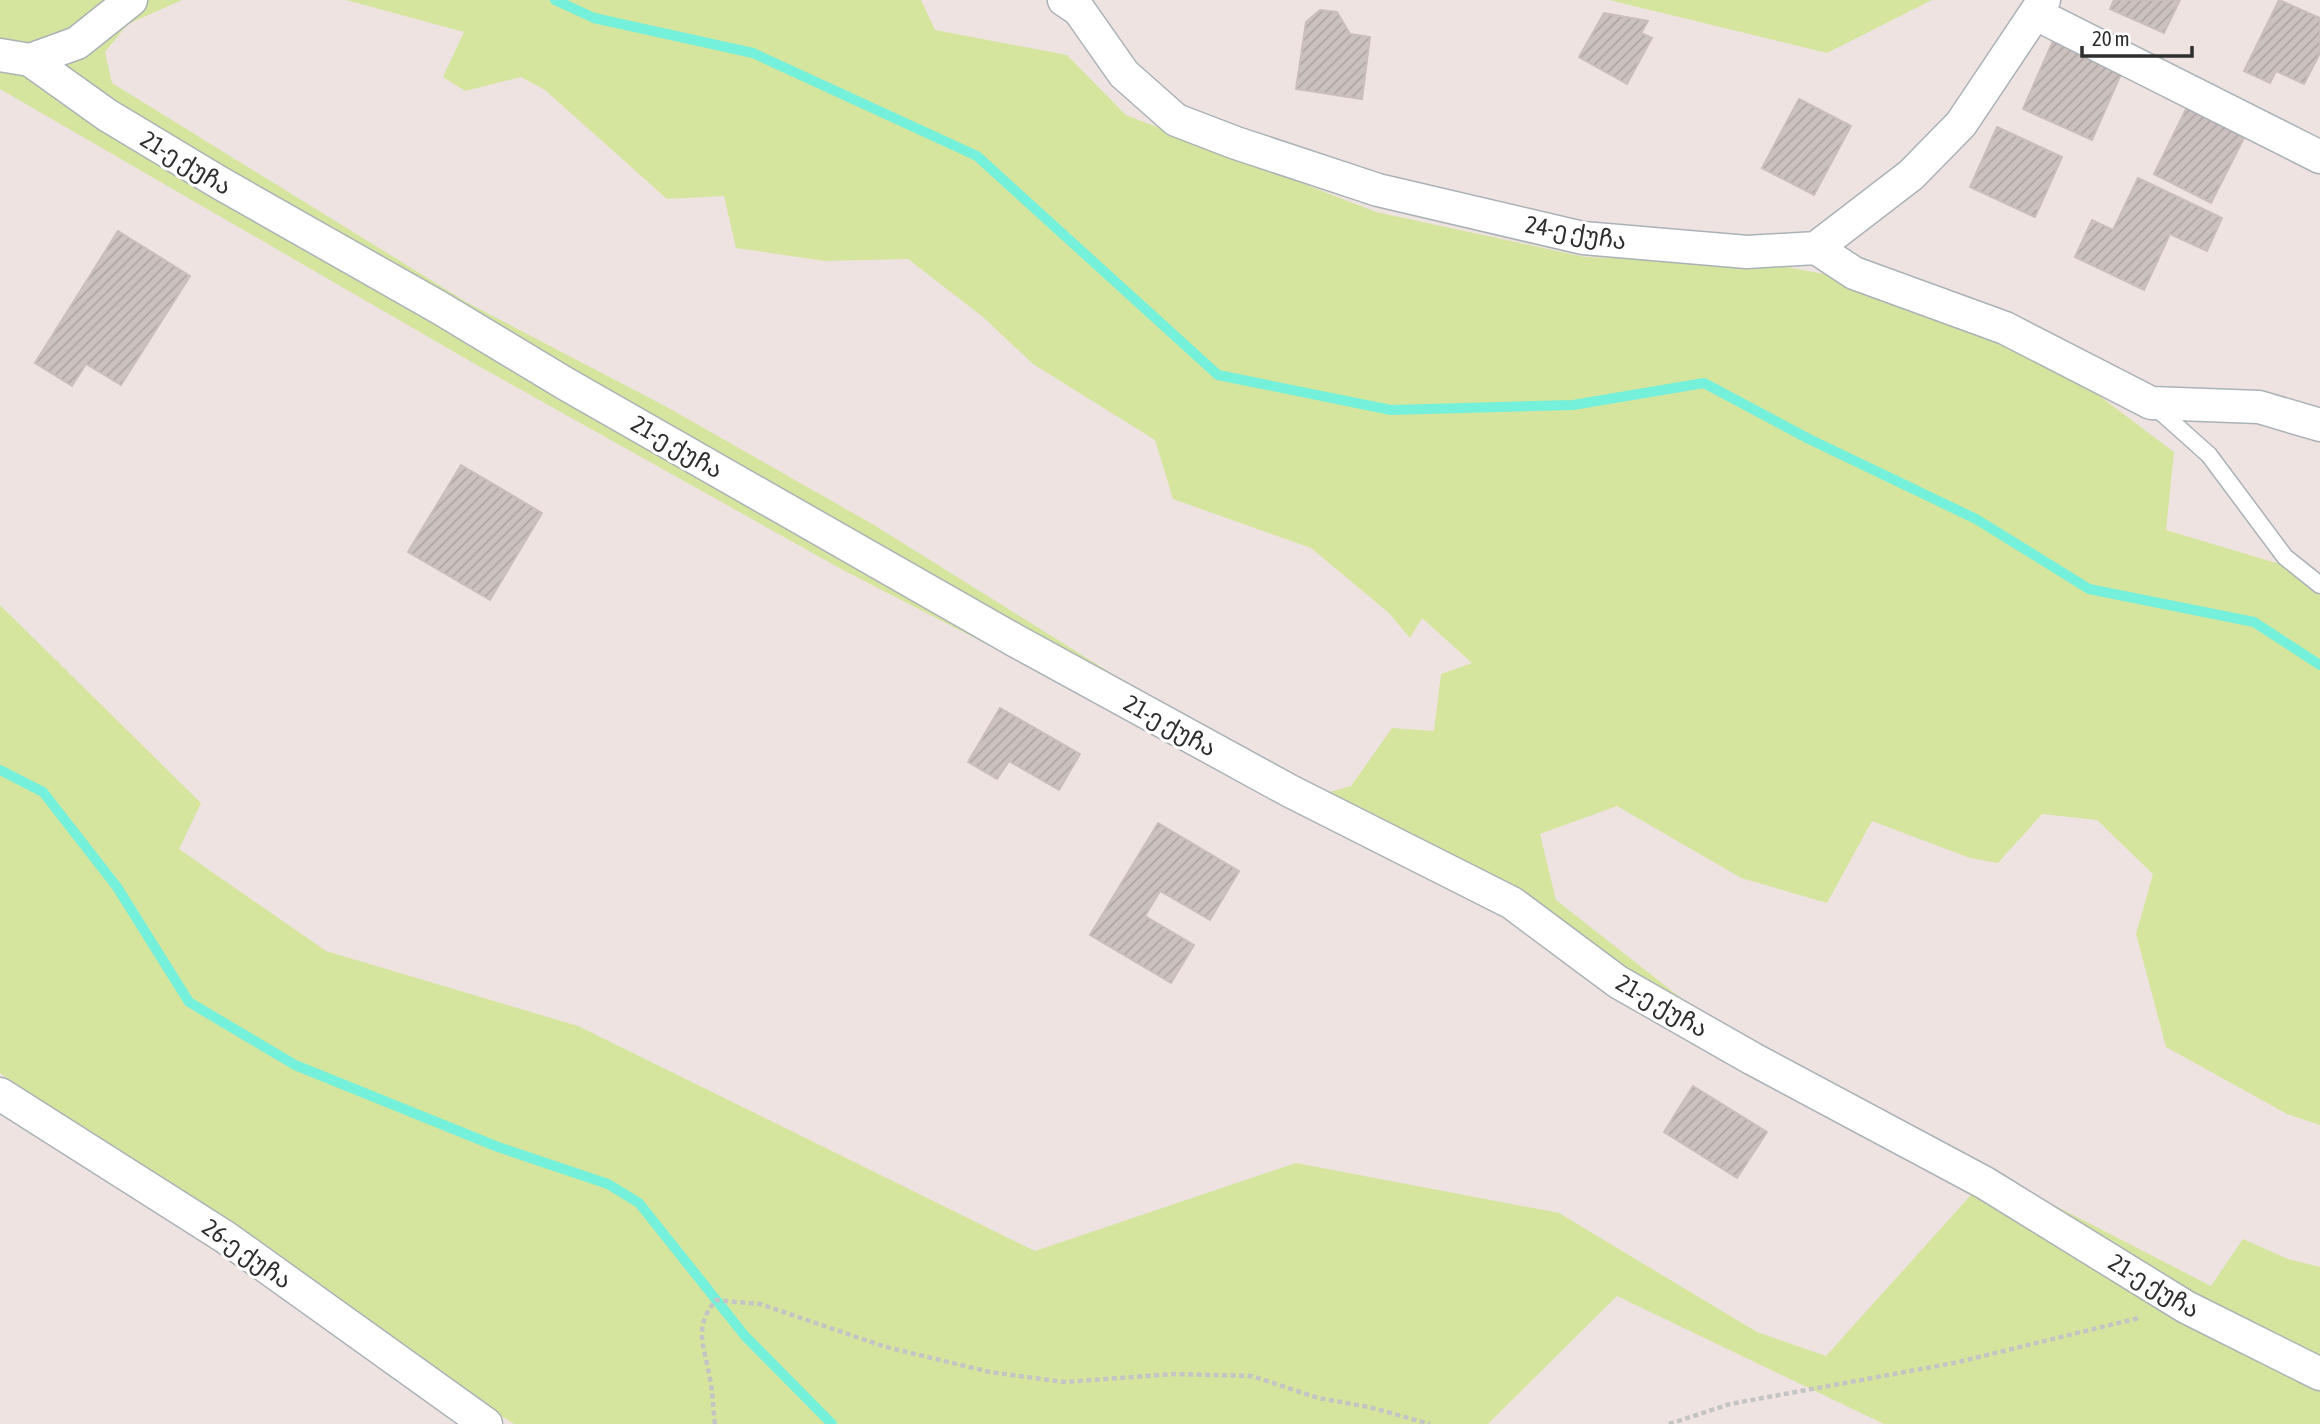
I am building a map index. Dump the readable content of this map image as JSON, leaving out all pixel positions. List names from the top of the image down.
{
  "streets": {
    "street": ["21-ე ქუჩა", "24-ე ქუჩა", "26-ე ქუჩა"]
  },
  "scale_bar": "20 m"
}
